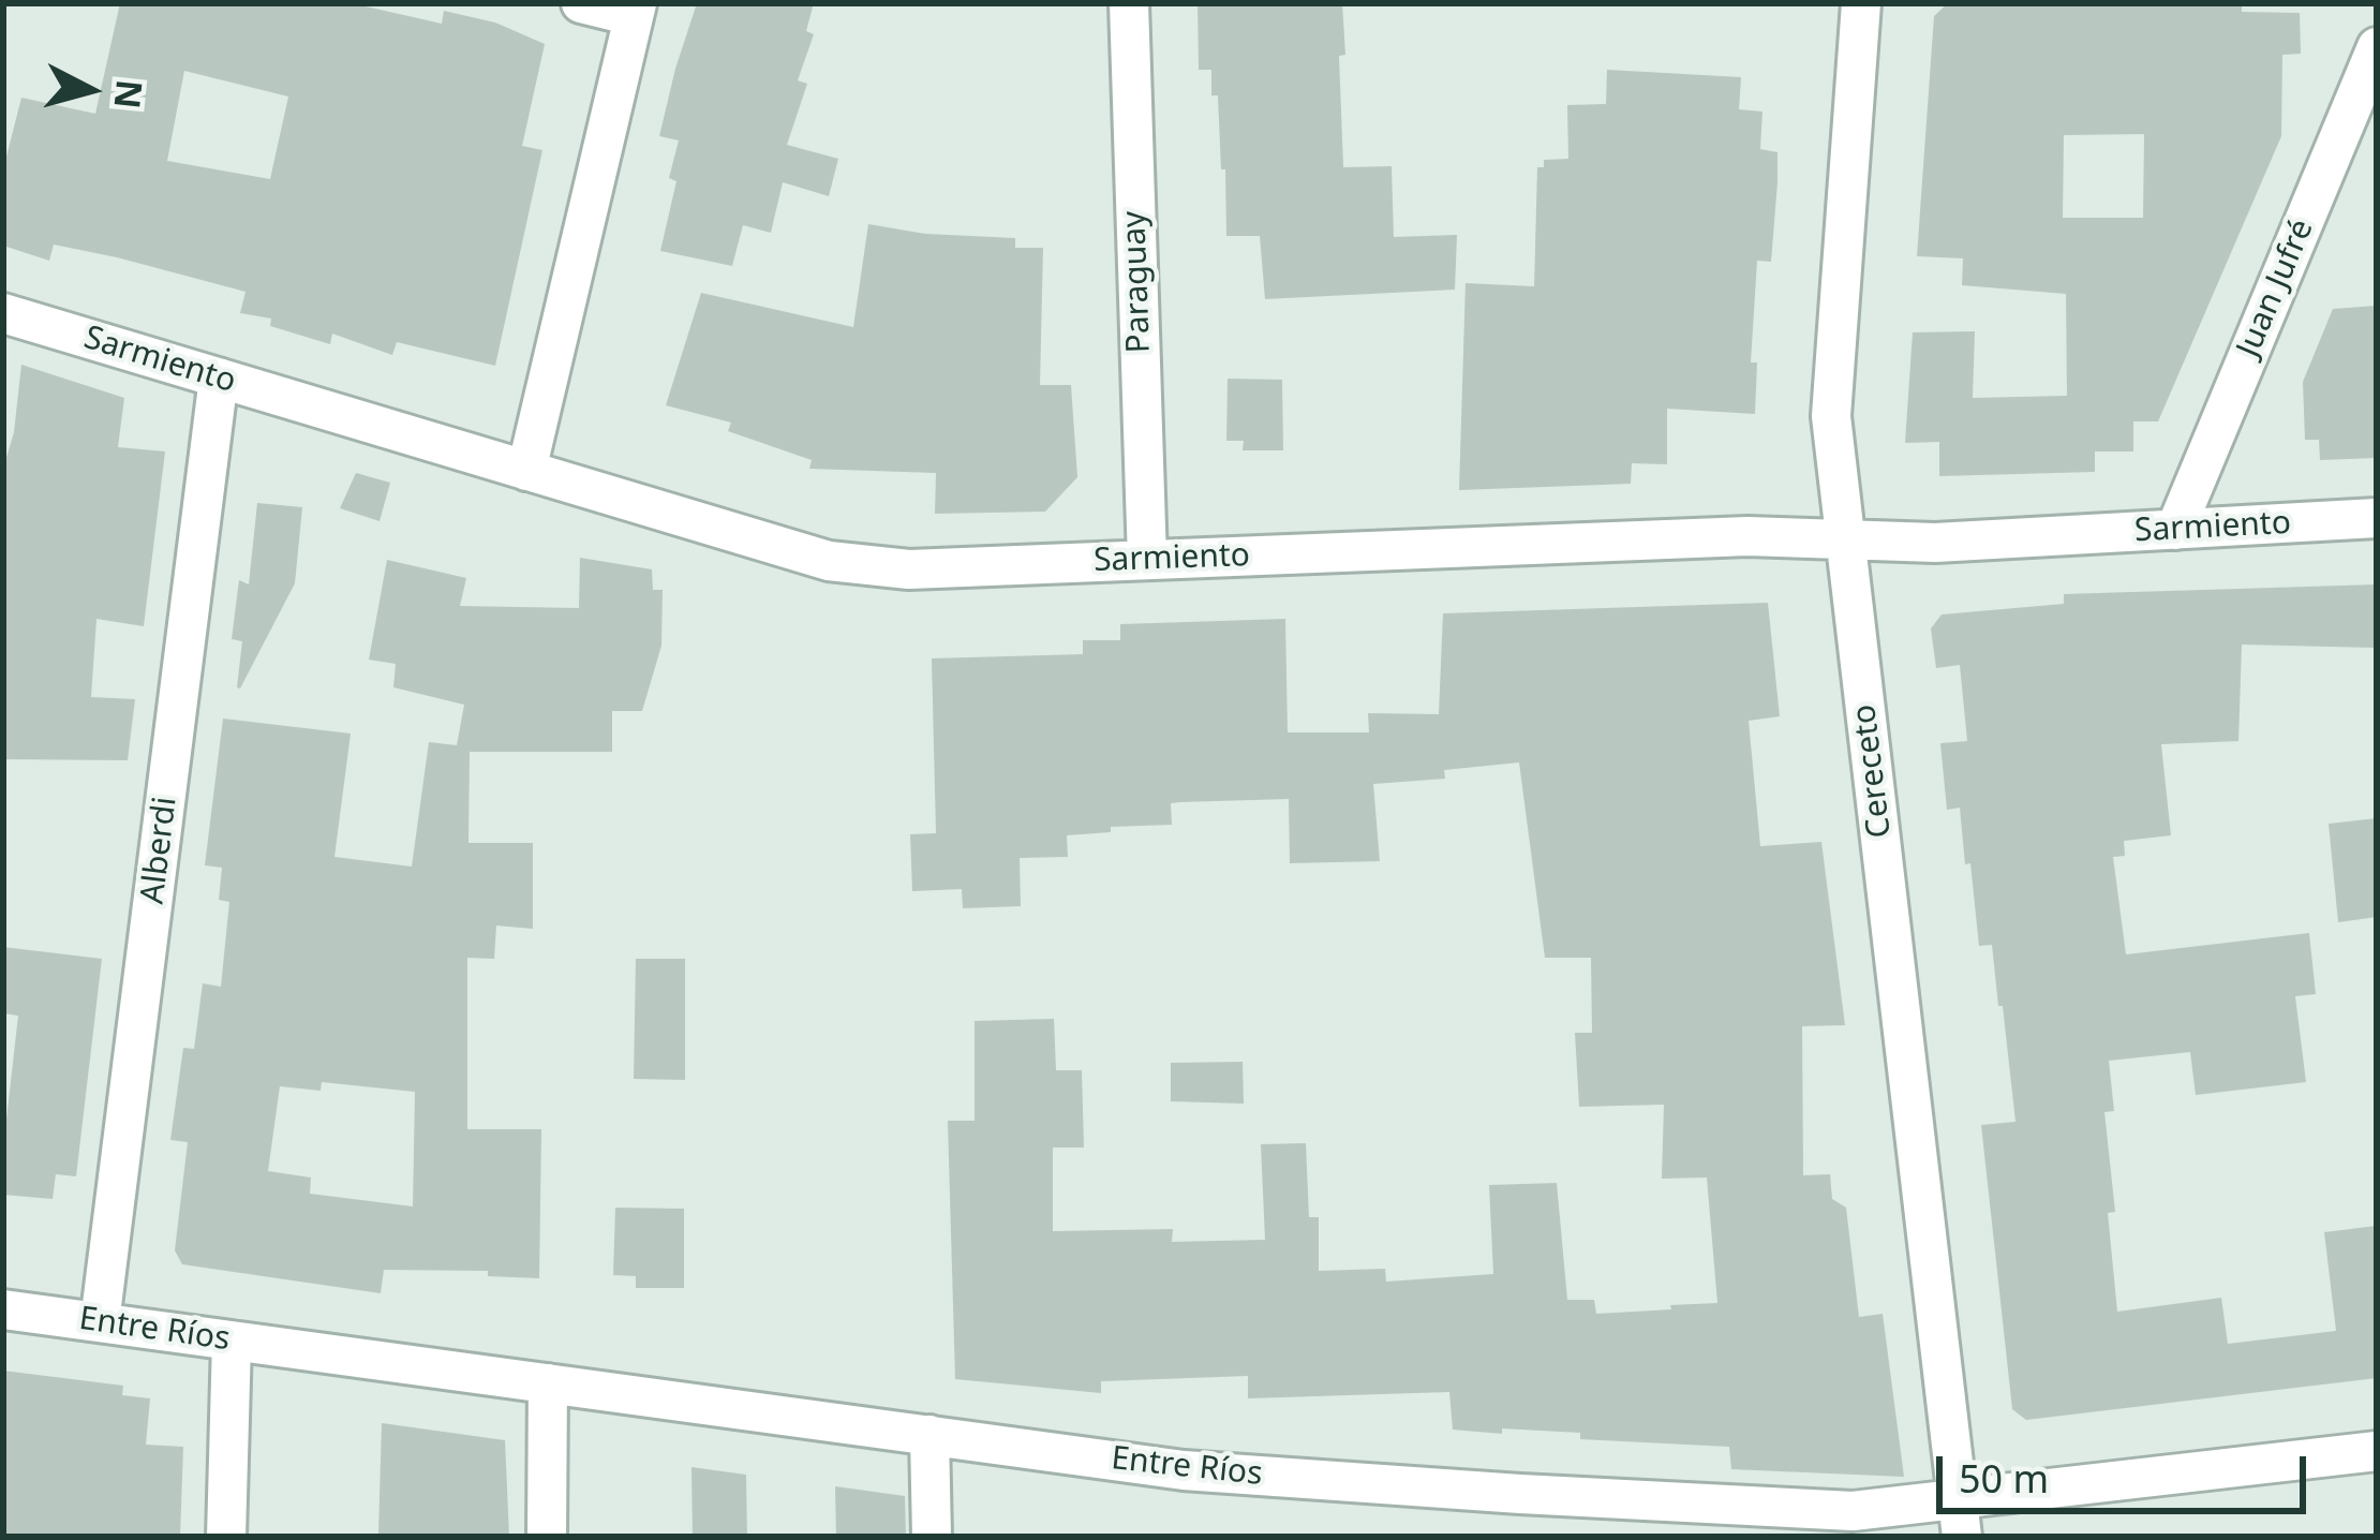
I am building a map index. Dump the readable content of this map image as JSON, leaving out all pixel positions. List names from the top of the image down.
{
  "streets": {
    "street": [
      "Paraguay",
      "Juan Jufré",
      "Sarmiento",
      "Cereceto",
      "Alberdi",
      "Entre Ríos"
    ]
  },
  "crossings": [
    ["Paraguay", "Sarmiento"],
    ["Juan Jufré", "Sarmiento"],
    ["Sarmiento", "Cereceto"],
    ["Sarmiento", "Alberdi"],
    ["Cereceto", "Entre Ríos"],
    ["Alberdi", "Entre Ríos"]
  ],
  "scale_bar": "50 m",
  "north": "right"
}
